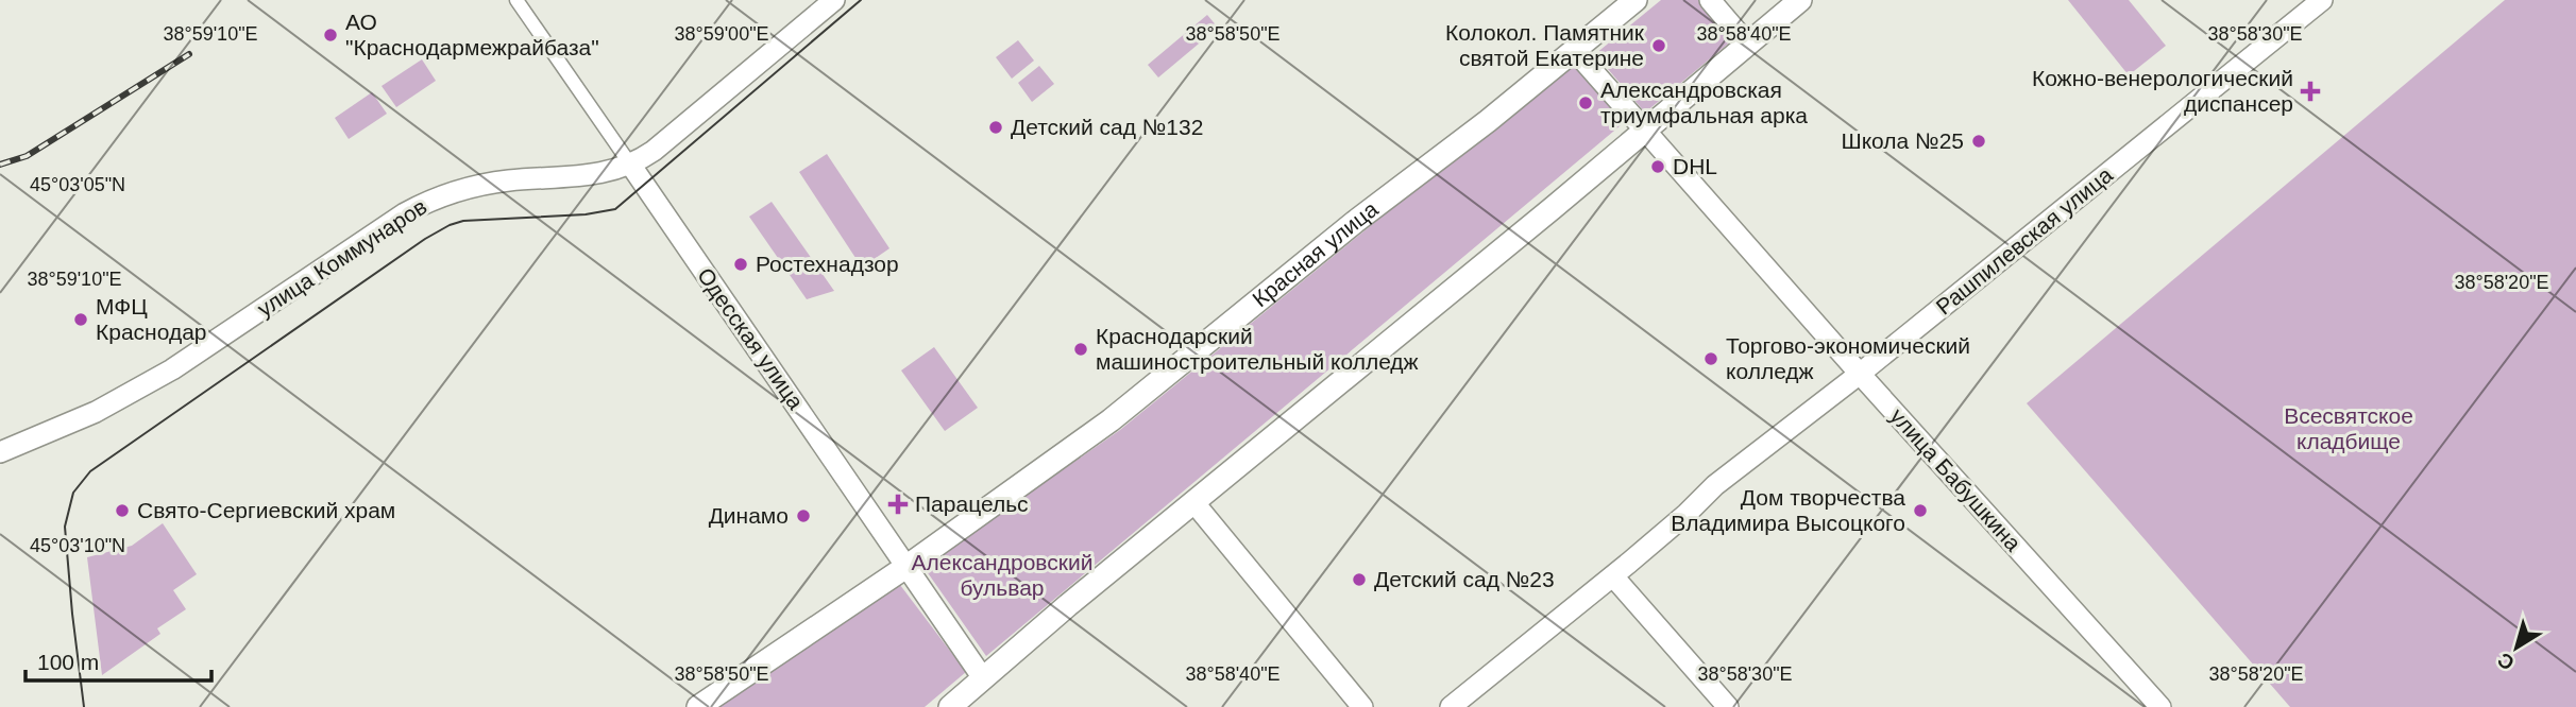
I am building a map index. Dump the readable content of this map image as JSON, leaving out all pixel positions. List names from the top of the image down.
{
  "streets": {
    "main road": ["Красная улица"],
    "street": [
      "Рашпилевская улица",
      "улица Коммунаров",
      "Одесская улица",
      "улица Бабушкина"
    ]
  },
  "crossings": [
    ["Рашпилевская улица", "улица Бабушкина"],
    ["Красная улица", "Одесская улица"],
    ["Красная улица", "улица Бабушкина"],
    ["улица Коммунаров", "Одесская улица"]
  ],
  "parks": ["Всесвятское кладбище", "Александровский бульвар"],
  "places": {
    "other": [
      "АО \"Краснодармежрайбаза\"",
      "Колокол. Памятник святой Екатерине",
      "Александровская триумфальная арка",
      "Детский сад №132",
      "Школа №25",
      "DHL",
      "Ростехнадзор",
      "МФЦ Краснодар",
      "Краснодарский машиностроительный колледж",
      "Торгово-экономический колледж",
      "Свято-Сергиевский храм",
      "Дом творчества Владимира Высоцкого",
      "Динамо",
      "Детский сад №23"
    ],
    "health": ["Кожно-венерологический диспансер", "Парацельс"]
  },
  "scale_bar": "100 m",
  "north": "bottom left",
  "coordinates": [
    "38°59'10\"E",
    "38°59'00\"E",
    "38°58'50\"E",
    "38°58'40\"E",
    "38°58'30\"E",
    "45°03'05\"N",
    "38°58'20\"E",
    "45°03'10\"N"
  ]
}
